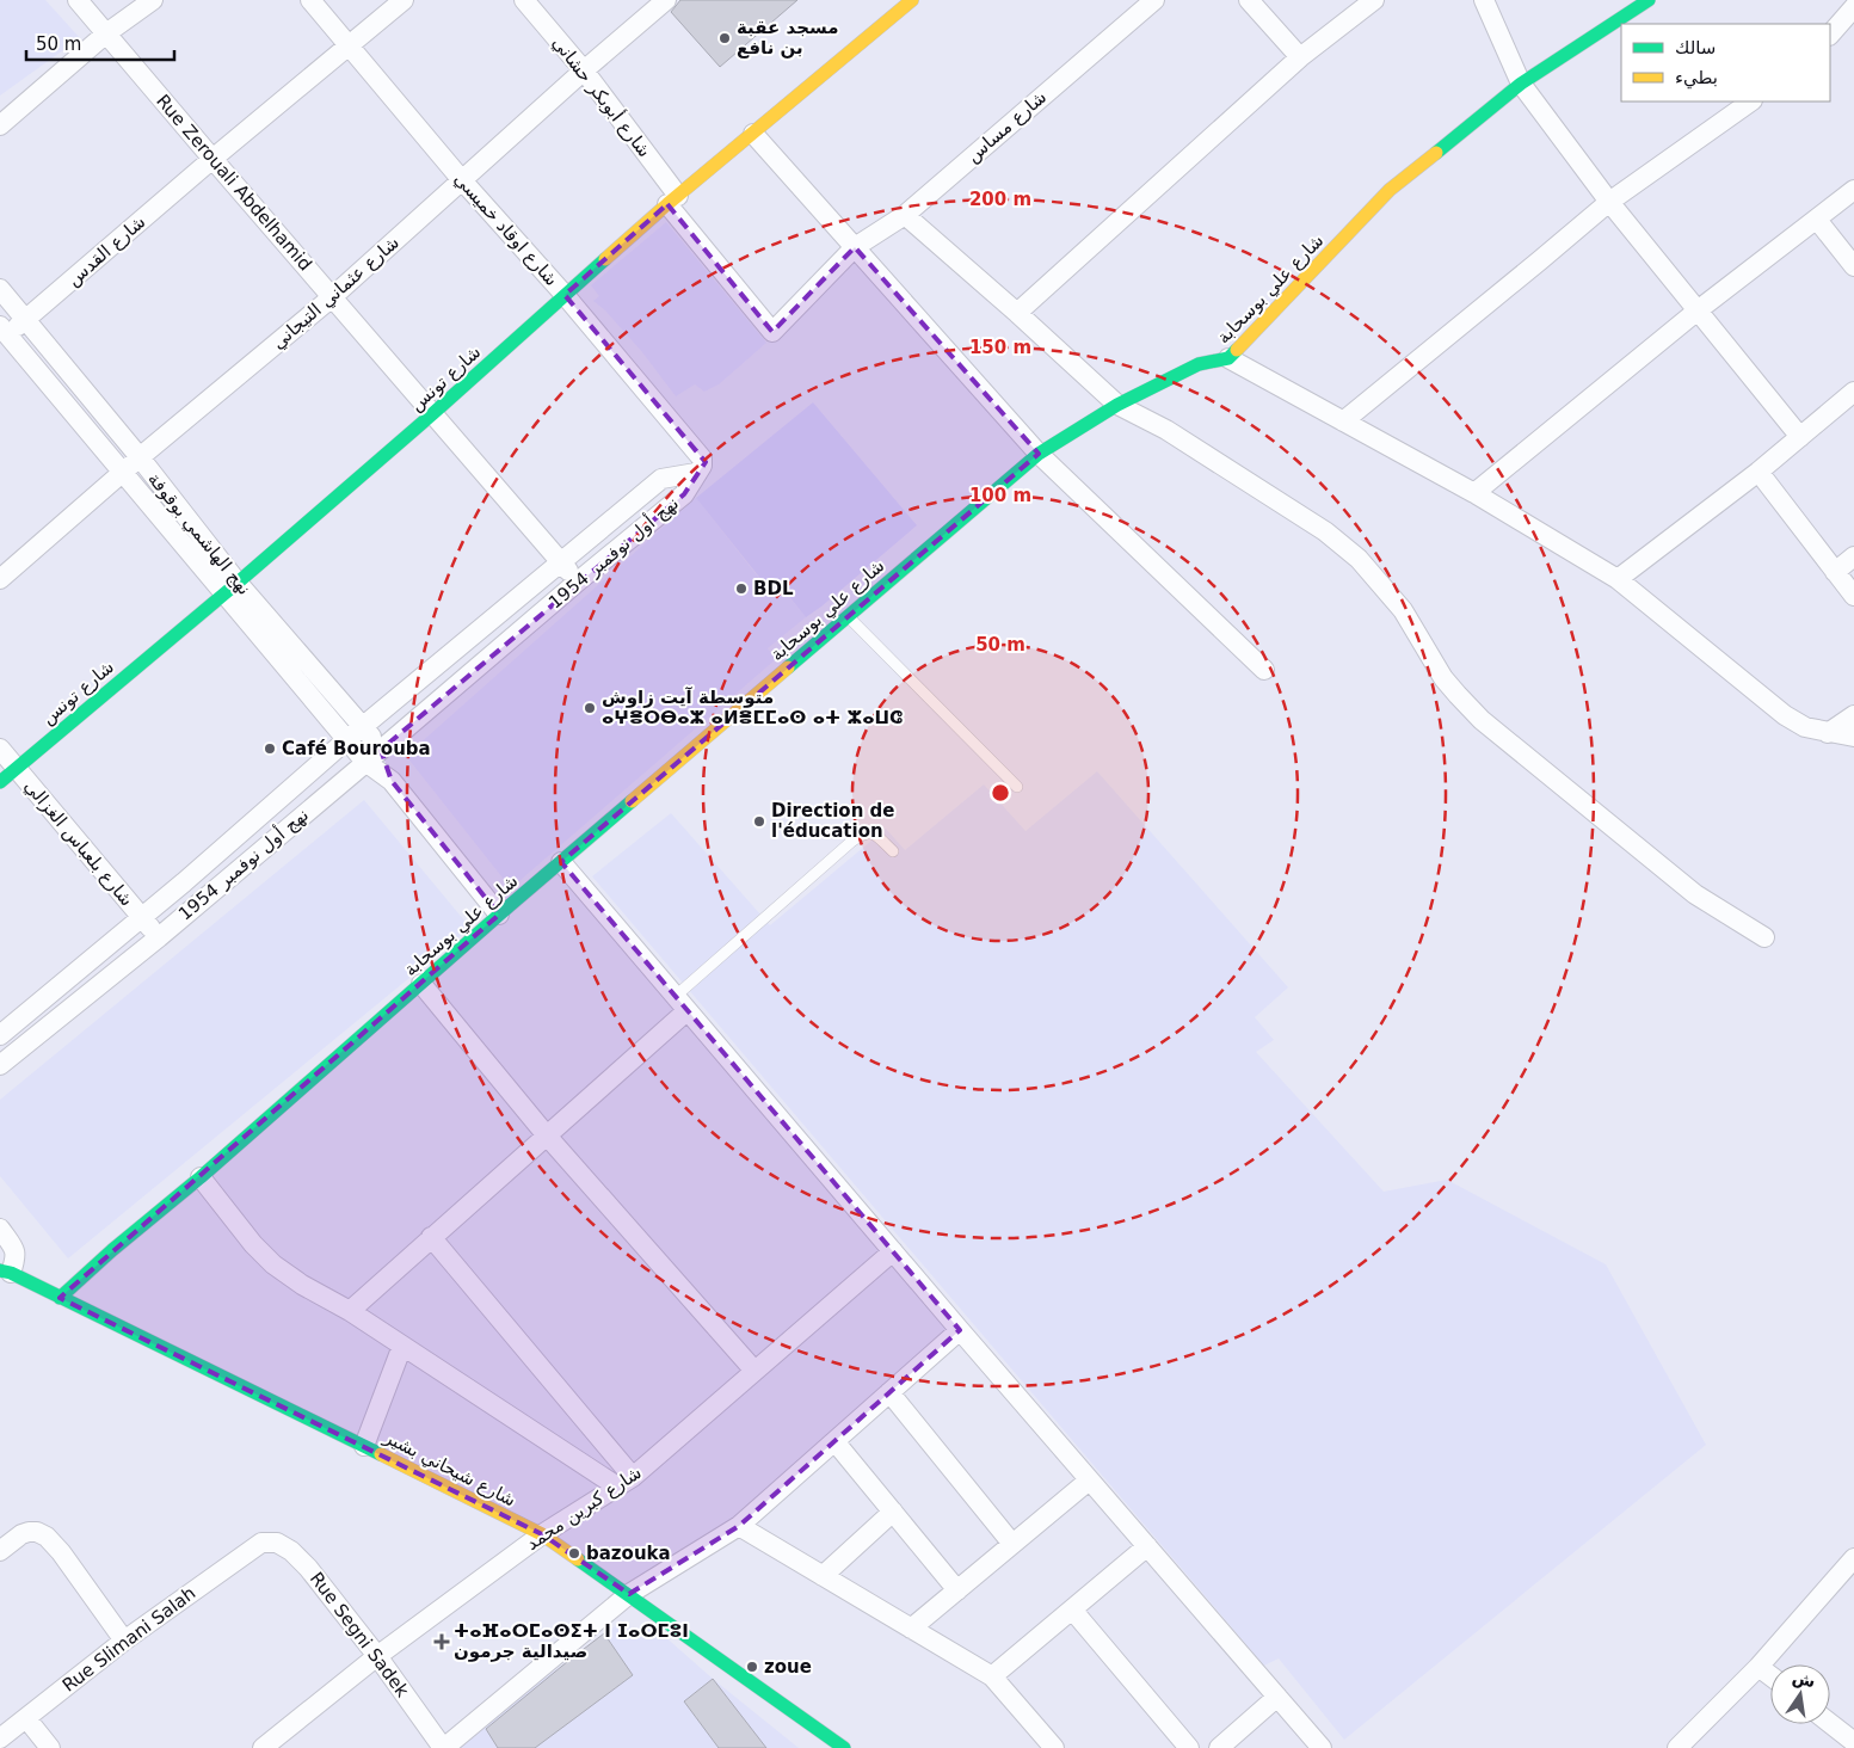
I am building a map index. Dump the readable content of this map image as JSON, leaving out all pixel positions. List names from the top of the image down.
{
  "streets": {
    "street": [
      "شارع أبوبكر حشاني",
      "شارع مساس",
      "Rue Zerouali Abdelhamid",
      "شارع اوقاد خميسي",
      "شارع القدس",
      "شارع علي بوسحابة",
      "شارع عثماني التيجاني",
      "شارع تونس",
      "نهج الهاشمي بوقوفة",
      "نهج أول نوفمبر 1954",
      "شارع بلعباس الغزالي",
      "شارع شيحاني بشير",
      "شارع كبرين محمد",
      "Rue Segni Sadek",
      "Rue Slimani Salah"
    ]
  },
  "crossings": [
    ["شارع أبوبكر حشاني", "شارع مساس"],
    ["شارع أبوبكر حشاني", "شارع عثماني التيجاني"],
    ["شارع أبوبكر حشاني", "شارع تونس"],
    ["Rue Zerouali Abdelhamid", "شارع القدس"],
    ["Rue Zerouali Abdelhamid", "شارع عثماني التيجاني"],
    ["Rue Zerouali Abdelhamid", "شارع تونس"],
    ["Rue Zerouali Abdelhamid", "نهج أول نوفمبر 1954"],
    ["شارع اوقاد خميسي", "شارع القدس"],
    ["شارع اوقاد خميسي", "شارع عثماني التيجاني"],
    ["شارع اوقاد خميسي", "شارع تونس"],
    ["شارع اوقاد خميسي", "نهج أول نوفمبر 1954"],
    ["شارع القدس", "نهج الهاشمي بوقوفة"],
    ["شارع علي بوسحابة", "نهج الهاشمي بوقوفة"],
    ["شارع علي بوسحابة", "شارع شيحاني بشير"],
    ["شارع عثماني التيجاني", "نهج الهاشمي بوقوفة"],
    ["شارع تونس", "نهج الهاشمي بوقوفة"],
    ["شارع تونس", "شارع بلعباس الغزالي"],
    ["نهج الهاشمي بوقوفة", "نهج أول نوفمبر 1954"],
    ["نهج أول نوفمبر 1954", "شارع بلعباس الغزالي"],
    ["شارع شيحاني بشير", "شارع كبرين محمد"],
    ["شارع كبرين محمد", "Rue Segni Sadek"],
    ["Rue Segni Sadek", "Rue Slimani Salah"]
  ],
  "places": {
    "other": [
      "مسجد عقبة بن نافع",
      "BDL",
      "متوسطة آيت زاوش ⴰⵖⴻⵔⴱⴰⵣ ⴰⵍⴻⵎⵎⴰⵙ ⴰⵜ ⵣⴰⵡⵛ",
      "Café Bourouba",
      "Direction de l'éducation",
      "bazouka",
      "zoue"
    ],
    "health": ["ⵜⴰⴼⴰⵔⵎⴰⵙⵉⵜ ⵏ ⵊⴰⵔⵎⵓⵏ صيدالية جرمون"]
  },
  "legend": ["سالك", "بطيء"],
  "scale_bar": "50 m",
  "north": "top",
  "rings": [
    "200 m",
    "150 m",
    "100 m",
    "50 m"
  ]
}
